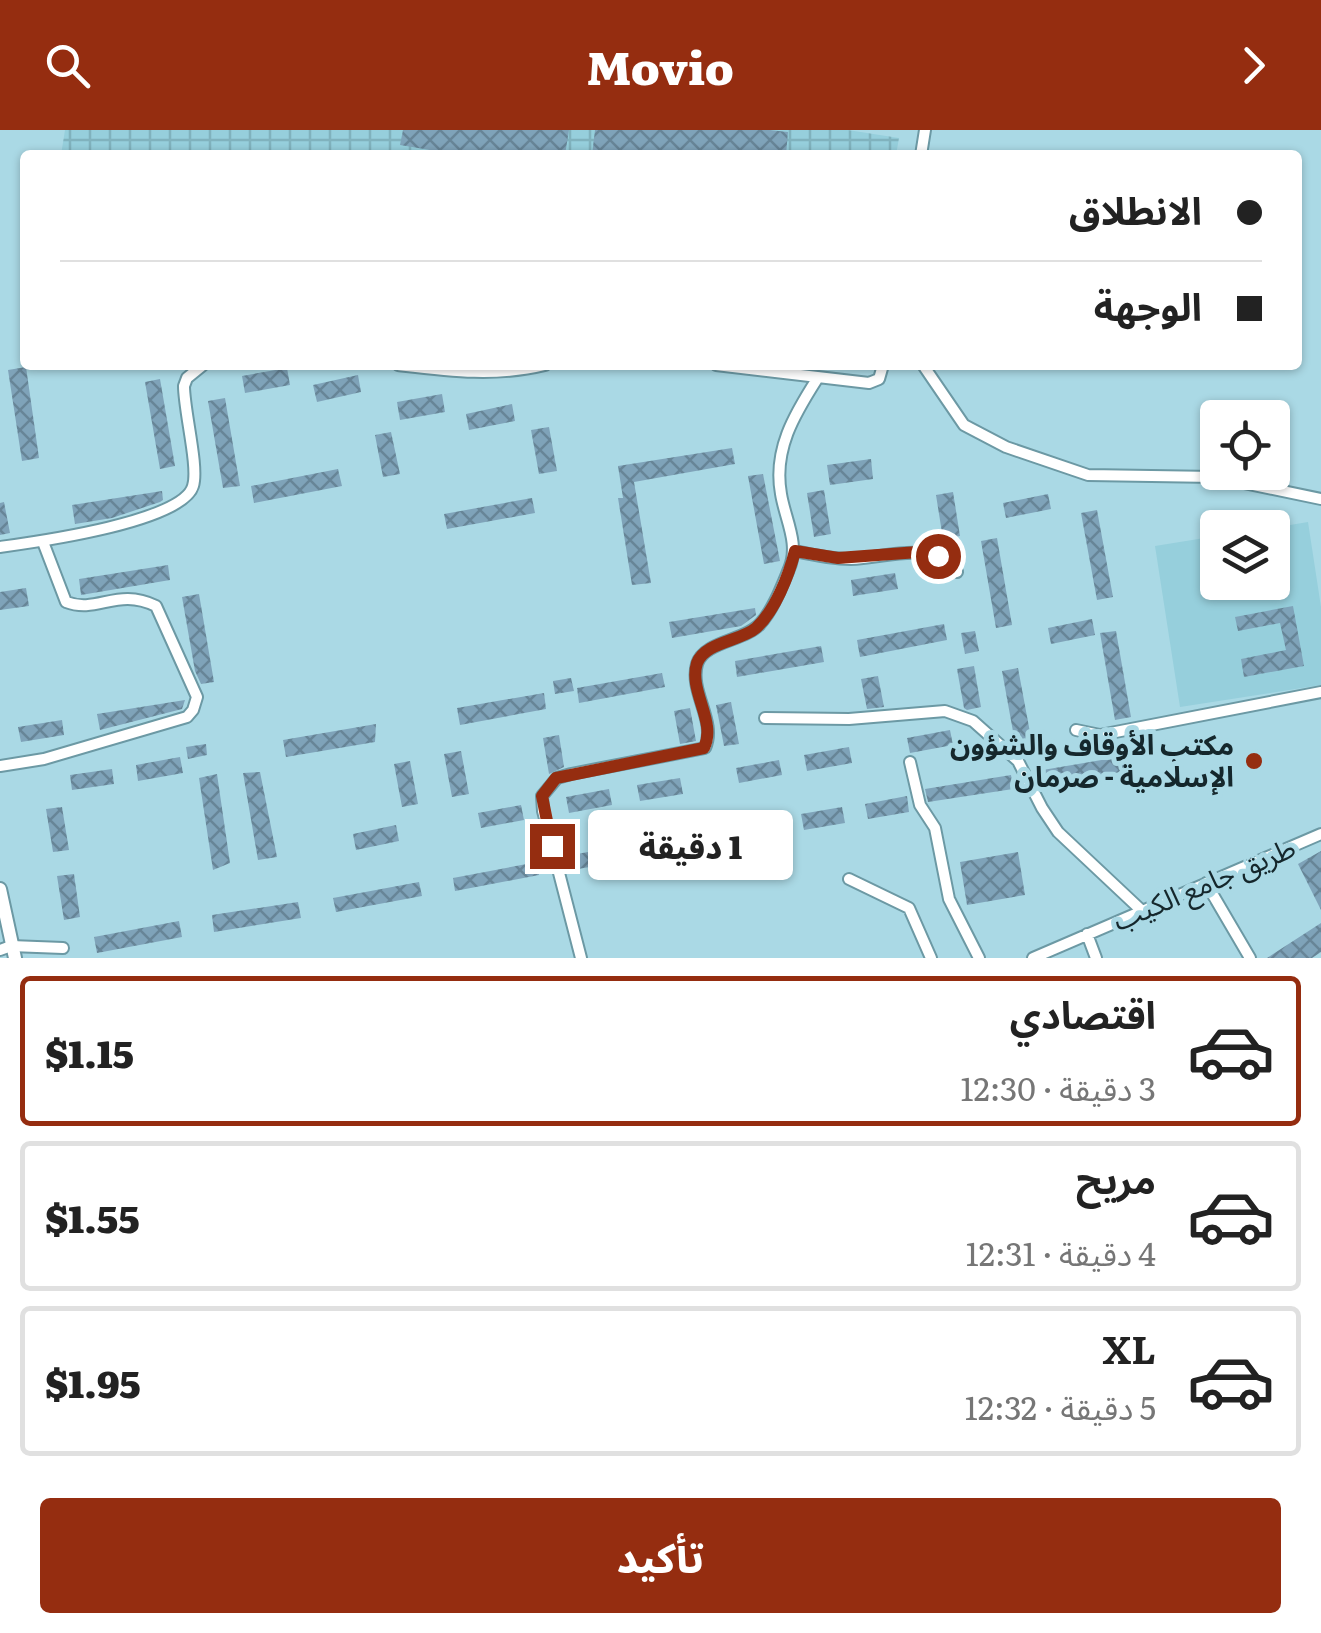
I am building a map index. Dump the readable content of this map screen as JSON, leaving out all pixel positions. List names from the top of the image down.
{
  "streets": {
    "street": ["طريق جامع الكيب"]
  },
  "places": ["مكتب الأوقاف والشؤون الإسلامية - صرمان"],
  "page": {
    "header": "Movio",
    "banner": ["الانطلاق", "الوجهة"],
    "bubble": "1 دقيقة",
    "list": [
      {
        "name": "اقتصادي",
        "note": "3 دقيقة · 12:30",
        "value": "$1.15"
      },
      {
        "name": "مريح",
        "note": "4 دقيقة · 12:31",
        "value": "$1.55"
      },
      {
        "name": "XL",
        "note": "5 دقيقة · 12:32",
        "value": "$1.95"
      }
    ],
    "buttons": "تأكيد"
  }
}
